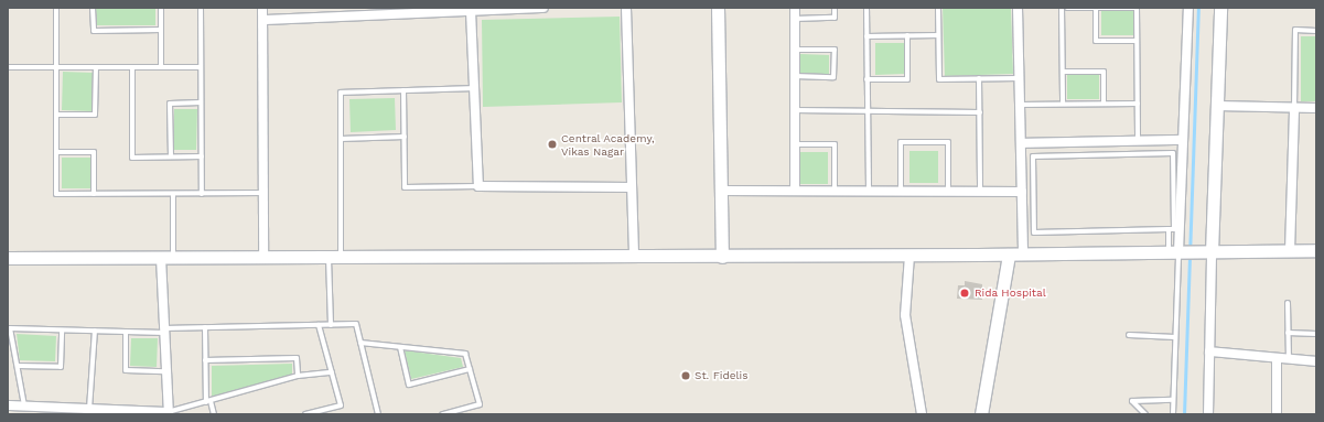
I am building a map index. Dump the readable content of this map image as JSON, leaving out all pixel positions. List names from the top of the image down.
{
  "places": ["Central Academy, Vikas Nagar", "Rida Hospital", "St. Fidelis"]
}
